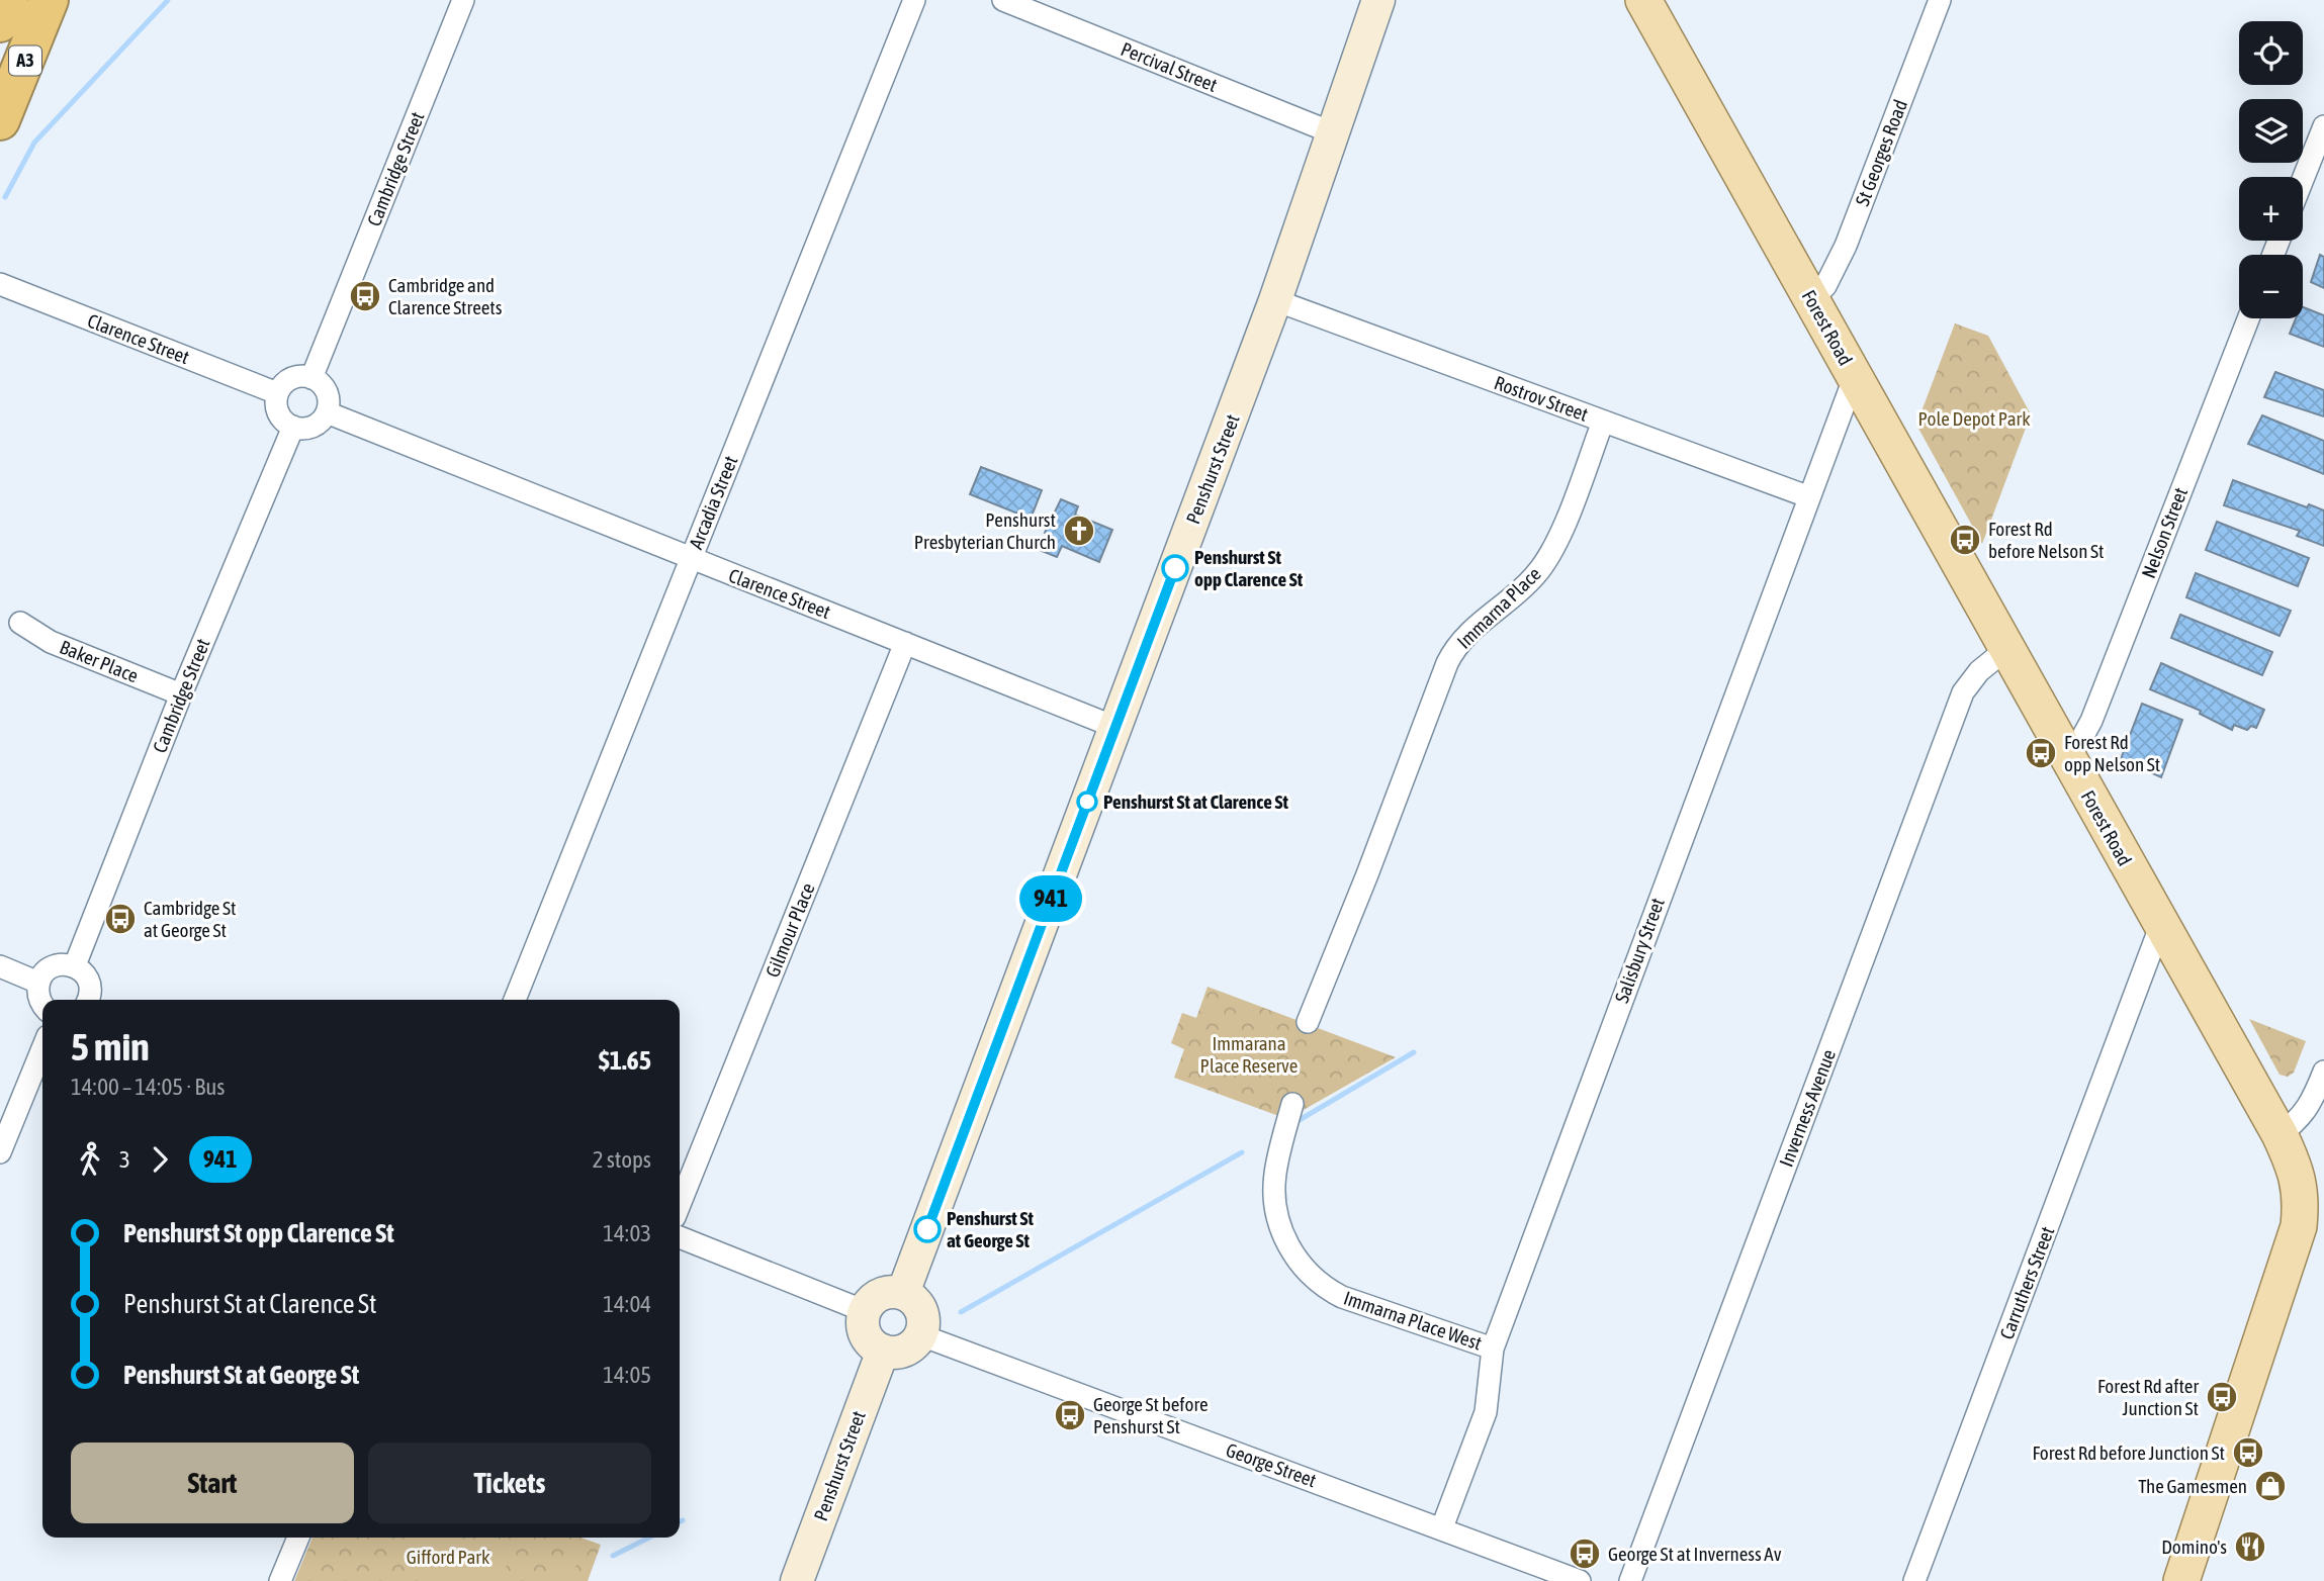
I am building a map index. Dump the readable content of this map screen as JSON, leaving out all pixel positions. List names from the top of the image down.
{
  "streets": {
    "highway": ["A3"],
    "main road": ["Forest Road", "Penshurst Street"],
    "street": [
      "Percival Street",
      "St Georges Road",
      "Cambridge Street",
      "Clarence Street",
      "Rostrov Street",
      "Arcadia Street",
      "Nelson Street",
      "Immarna Place",
      "Baker Place",
      "Gilmour Place",
      "Salisbury Street",
      "Inverness Avenue",
      "Carruthers Street",
      "Immarna Place West",
      "George Street"
    ]
  },
  "crossings": [
    ["Percival Street", "Penshurst Street"],
    ["St Georges Road", "Forest Road"],
    ["Cambridge Street", "Clarence Street"],
    ["Cambridge Street", "Baker Place"],
    ["Forest Road", "Nelson Street"],
    ["Forest Road", "Salisbury Street"],
    ["Forest Road", "Inverness Avenue"],
    ["Forest Road", "Carruthers Street"],
    ["Clarence Street", "Penshurst Street"],
    ["Clarence Street", "Arcadia Street"],
    ["Clarence Street", "Gilmour Place"],
    ["Rostrov Street", "Penshurst Street"],
    ["Rostrov Street", "Immarna Place"],
    ["Rostrov Street", "Salisbury Street"],
    ["Penshurst Street", "George Street"],
    ["Salisbury Street", "Immarna Place West"],
    ["Salisbury Street", "George Street"]
  ],
  "parks": ["Pole Depot Park", "Immarana Place Reserve", "Gifford Park"],
  "places": {
    "bus stop": [
      "Cambridge and Clarence Streets",
      "Forest Rd before Nelson St",
      "Forest Rd opp Nelson St",
      "Cambridge St at George St",
      "Forest Rd after Junction St",
      "George St before Penshurst St",
      "Forest Rd before Junction St",
      "George St at Inverness Av"
    ],
    "church": ["Penshurst Presbyterian Church"],
    "other": ["Penshurst St opp Clarence St", "Penshurst St at Clarence St", "Penshurst St at George St"],
    "shop": ["The Gamesmen"],
    "restaurant": ["Domino's"]
  },
  "lines": ["bus line 941"],
  "page": {
    "on_map": "941",
    "map_buttons": ["+", "−"],
    "heading": ["5 min", "14:00 – 14:05 · Bus", "$1.65"],
    "legs": ["3", "941", "2 stops"],
    "list": [
      {
        "name": "Penshurst St opp Clarence St",
        "value": "14:03"
      },
      {
        "name": "Penshurst St at Clarence St",
        "value": "14:04"
      },
      {
        "name": "Penshurst St at George St",
        "value": "14:05"
      }
    ],
    "buttons": ["Start", "Tickets"]
  }
}
